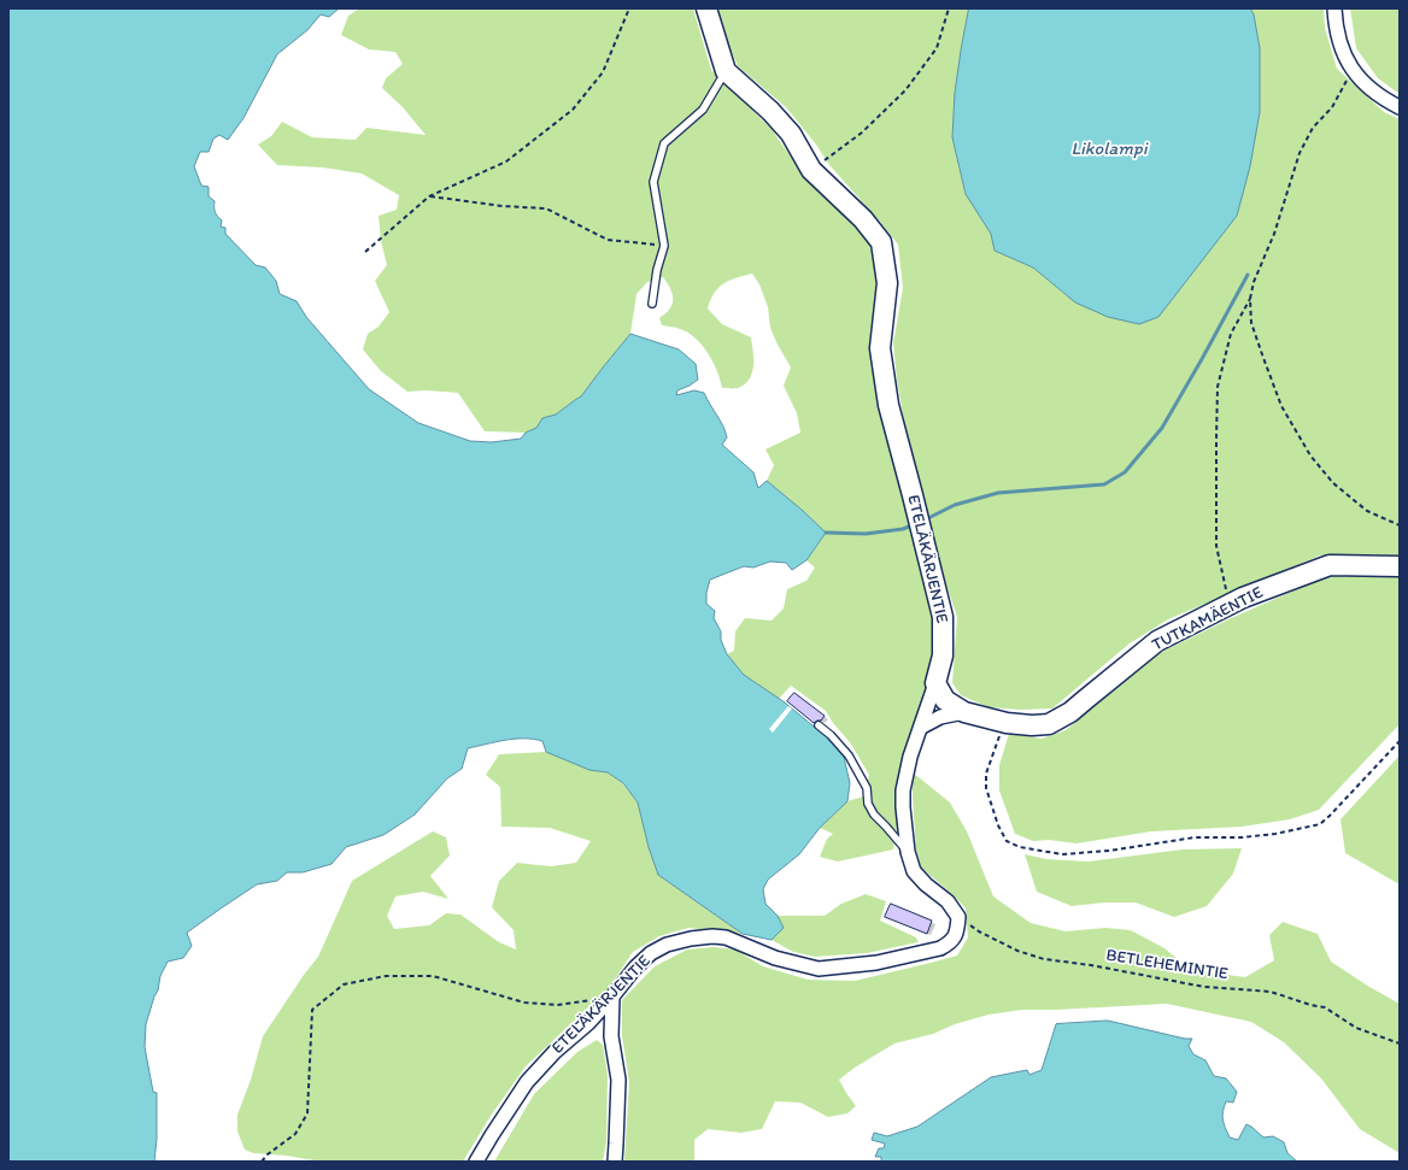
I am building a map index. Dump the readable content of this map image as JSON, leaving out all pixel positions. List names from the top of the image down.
{
  "streets": {
    "street": ["ETELÄKÄRJENTIE", "TUTKAMÄENTIE"],
    "path": ["BETLEHEMINTIE"]
  },
  "crossings": [
    ["ETELÄKÄRJENTIE", "TUTKAMÄENTIE"],
    ["ETELÄKÄRJENTIE", "BETLEHEMINTIE"]
  ],
  "water": ["Likolampi"]
}
